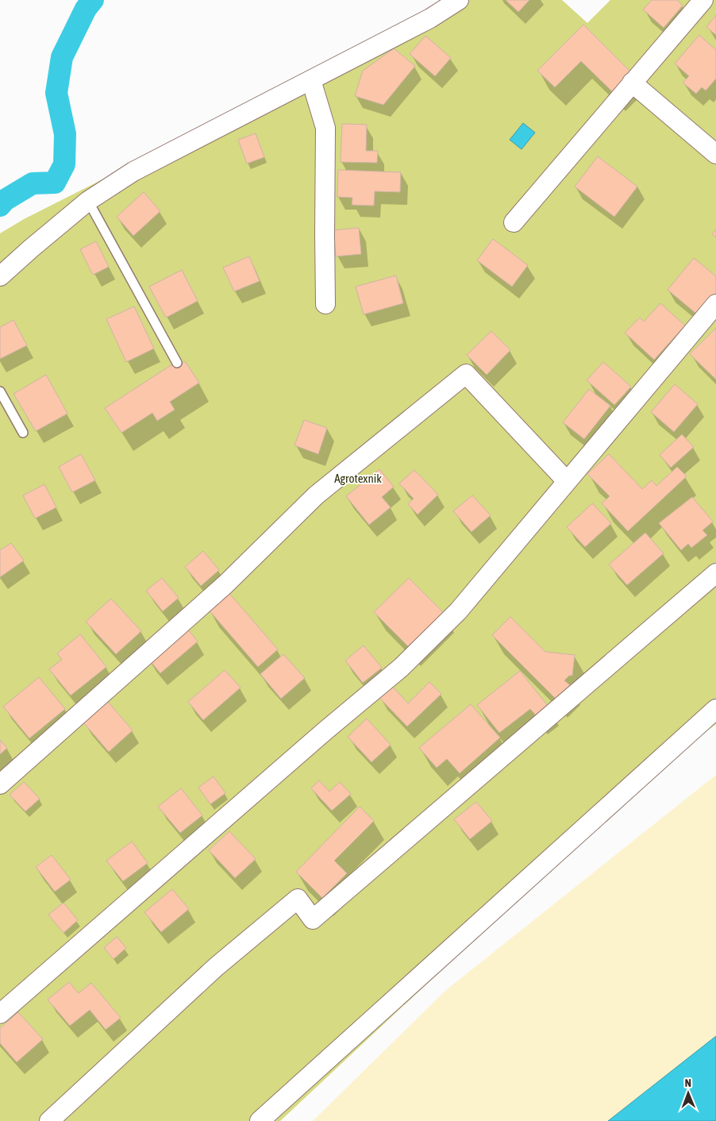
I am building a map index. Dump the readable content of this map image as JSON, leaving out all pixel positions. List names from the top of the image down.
{
  "parks": ["Agrotexnik"],
  "north": "top"
}
